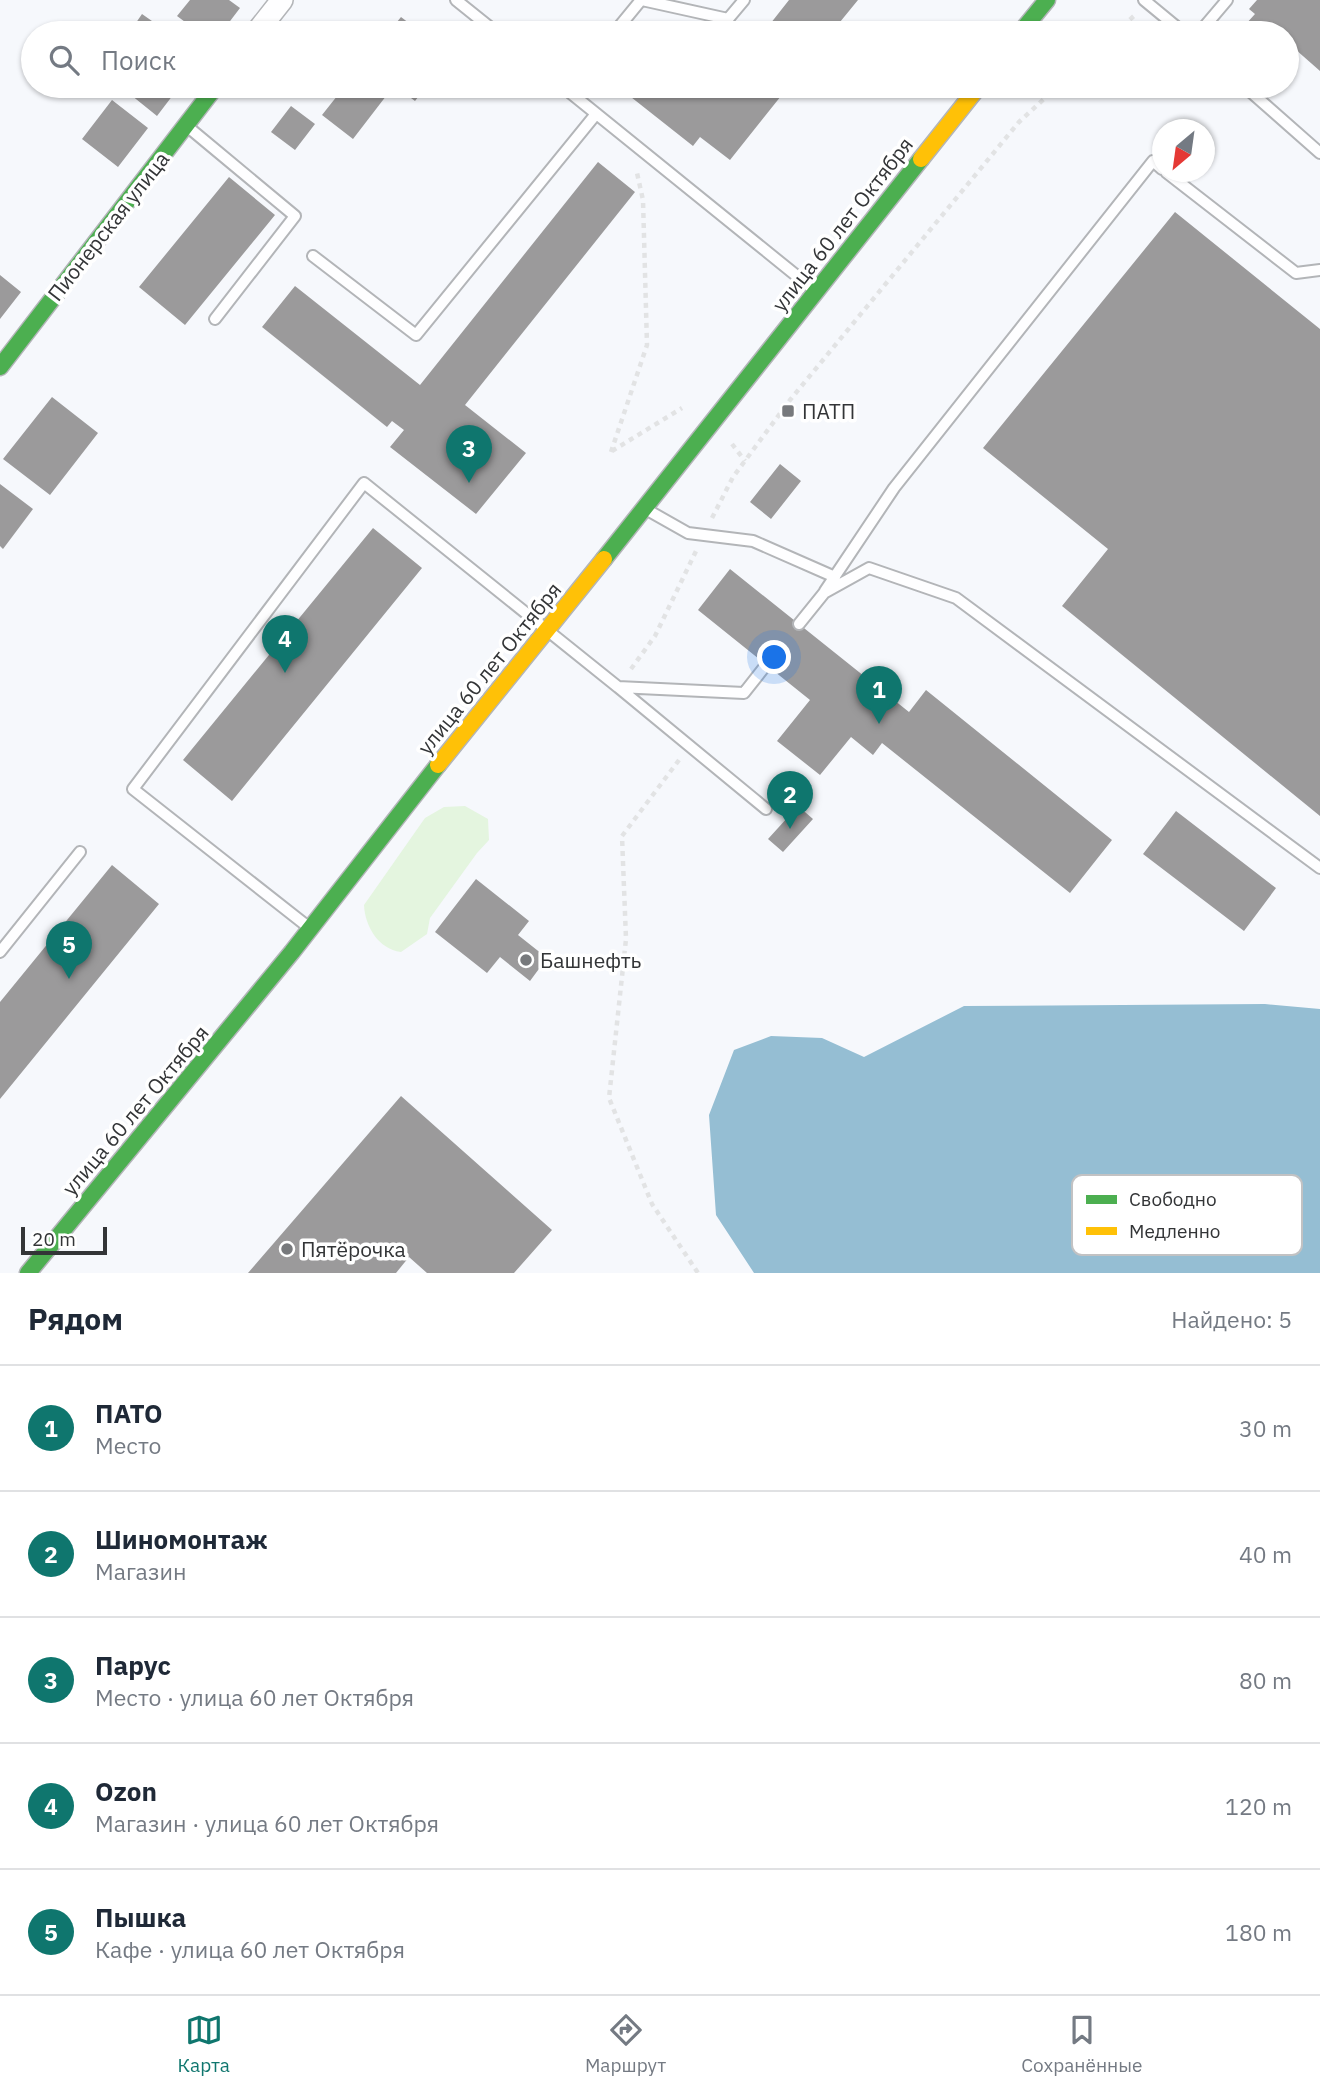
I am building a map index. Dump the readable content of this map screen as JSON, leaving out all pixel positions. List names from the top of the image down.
{
  "streets": {
    "main road": ["улица 60 лет Октября", "Пионерская улица"]
  },
  "places": {
    "transit": ["ПАТП"],
    "other": ["Башнефть", "Пятёрочка"]
  },
  "legend": ["Свободно", "Медленно"],
  "scale_bar": "20 m",
  "north": "bottom left",
  "page": {
    "search": "Поиск",
    "pins": [
      "3",
      "4",
      "1",
      "2",
      "5"
    ],
    "scale": "20 m",
    "heading": ["Рядом", "Найдено: 5"],
    "list": [
      {
        "mark": "1",
        "name": "ПАТО",
        "note": "Место",
        "value": "30 m"
      },
      {
        "mark": "2",
        "name": "Шиномонтаж",
        "note": "Магазин",
        "value": "40 m"
      },
      {
        "mark": "3",
        "name": "Парус",
        "note": "Место · улица 60 лет Октября",
        "value": "80 m"
      },
      {
        "mark": "4",
        "name": "Ozon",
        "note": "Магазин · улица 60 лет Октября",
        "value": "120 m"
      },
      {
        "mark": "5",
        "name": "Пышка",
        "note": "Кафе · улица 60 лет Октября",
        "value": "180 m"
      }
    ],
    "nav": ["Карта", "Маршрут", "Сохранённые"]
  }
}
